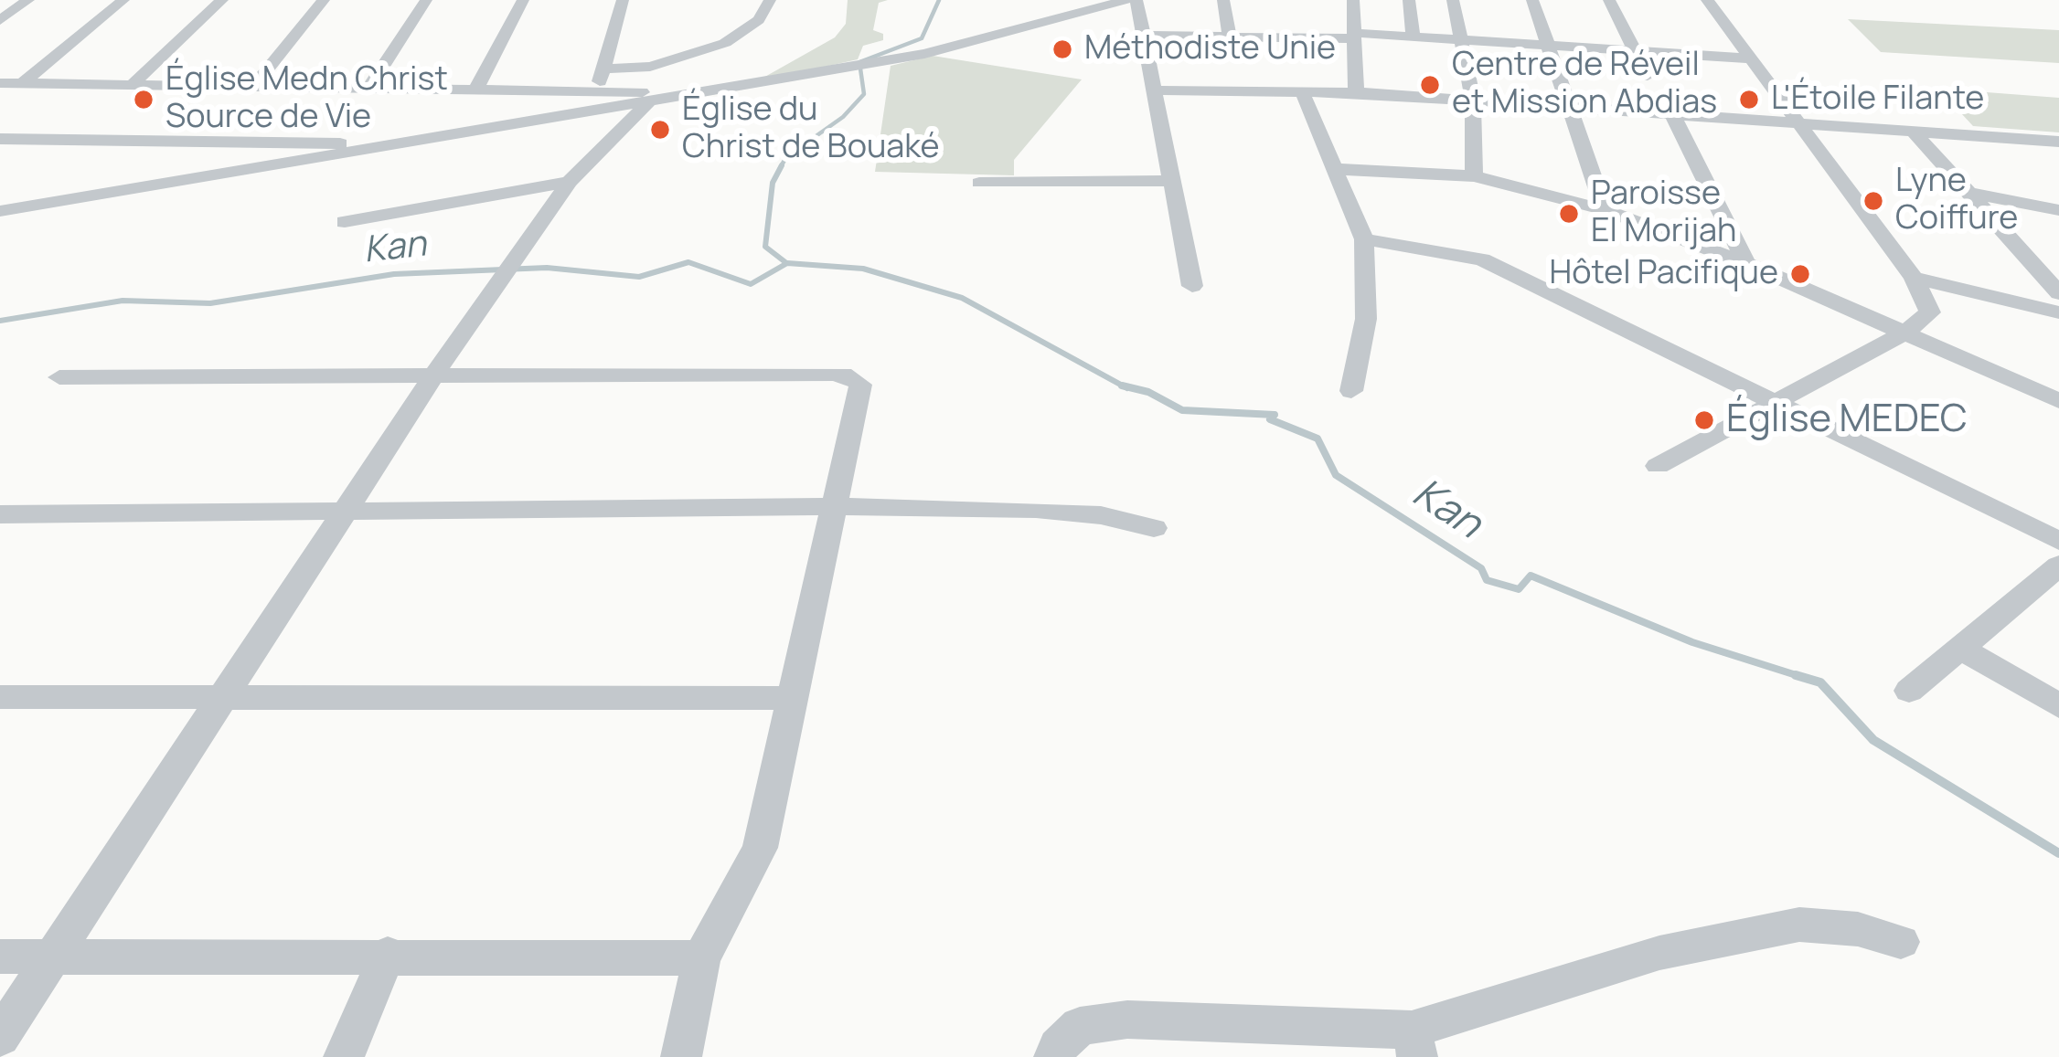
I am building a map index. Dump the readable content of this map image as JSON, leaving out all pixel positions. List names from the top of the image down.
{
  "water": ["Kan"],
  "places": [
    "Méthodiste Unie",
    "Centre de Réveil et Mission Abdias",
    "Église Medn Christ Source de Vie",
    "L'Étoile Filante",
    "Église du Christ de Bouaké",
    "Lyne Coiffure",
    "Paroisse El Morijah",
    "Hôtel Pacifique",
    "Église MEDEC"
  ]
}
